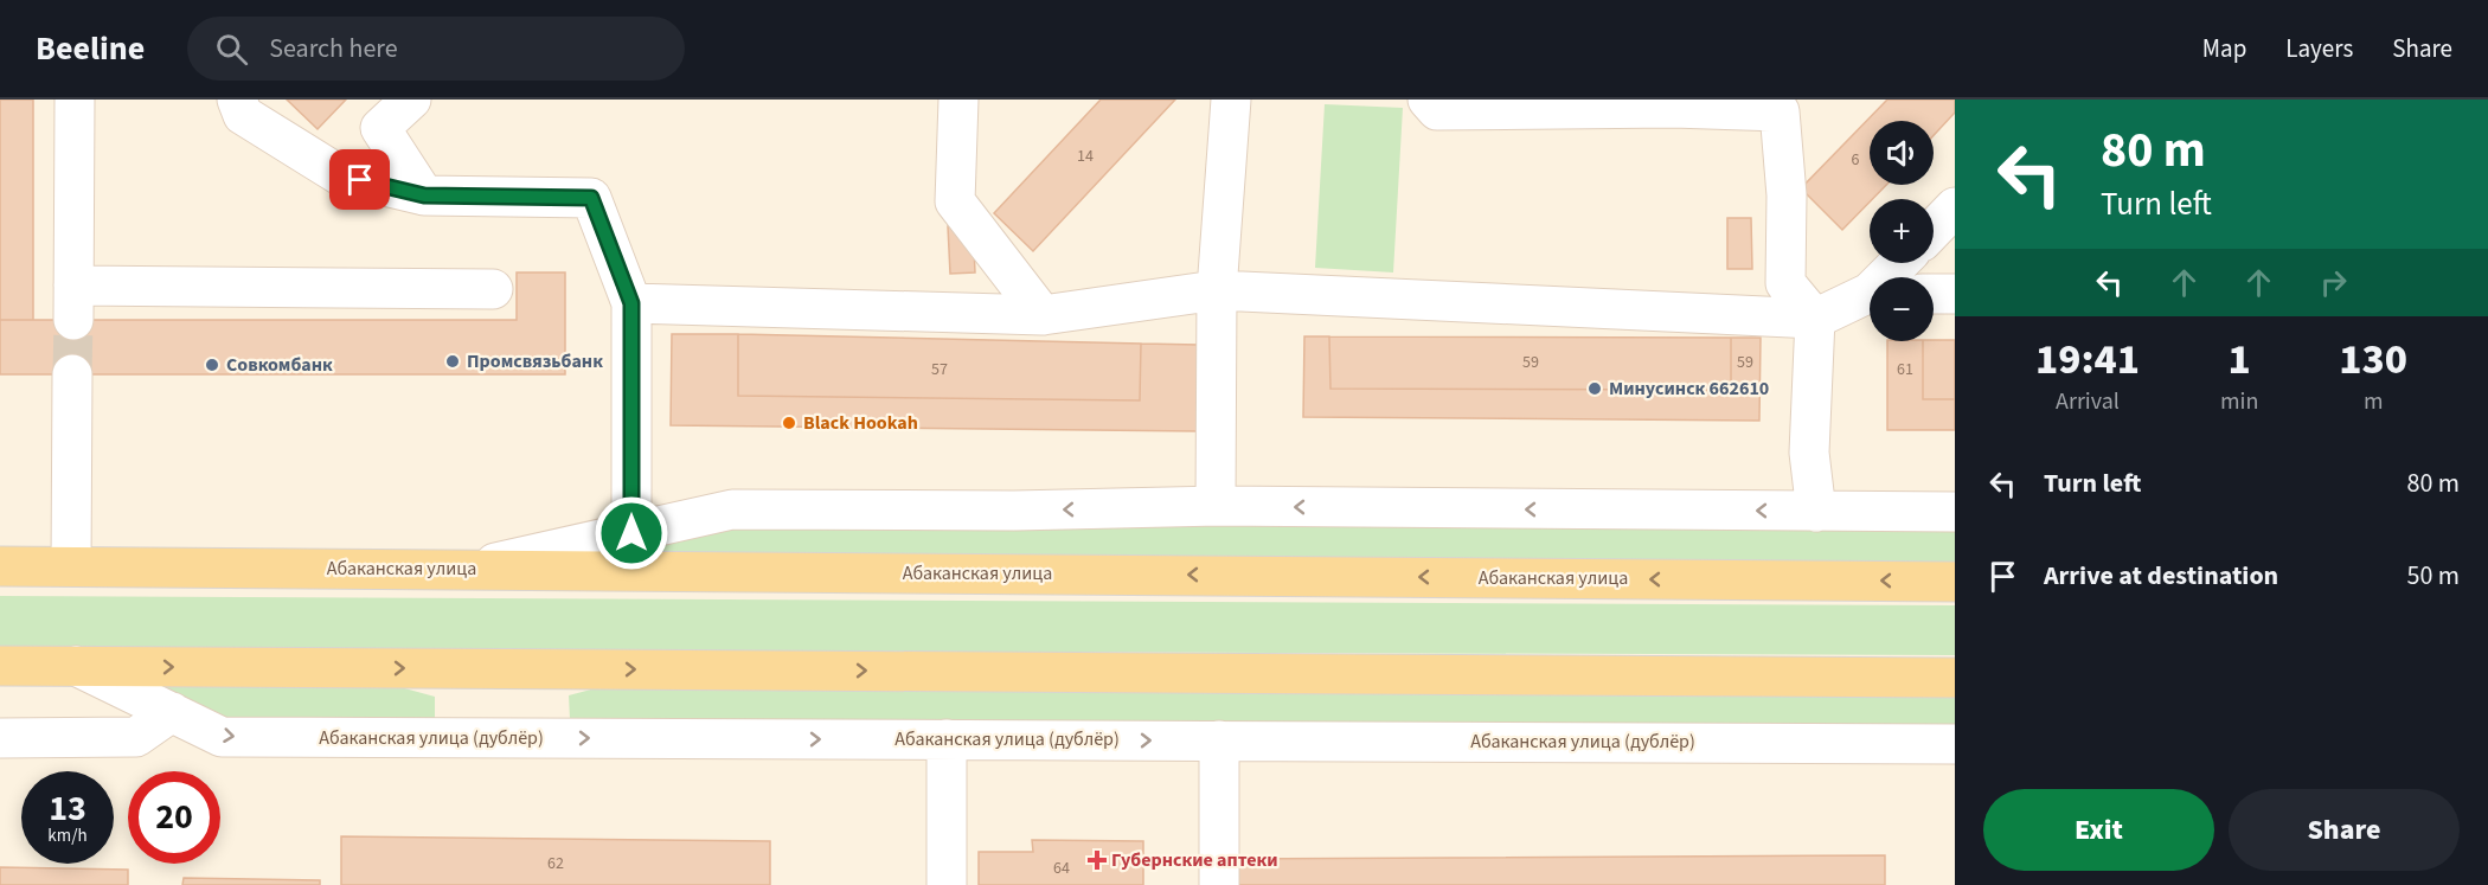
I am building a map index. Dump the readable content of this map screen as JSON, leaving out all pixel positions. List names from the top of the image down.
{
  "streets": {
    "main road": ["Абаканская улица"],
    "street": ["Абаканская улица (дублёр)"]
  },
  "places": {
    "other": [
      "Промсвязьбанк",
      "Совкомбанк",
      "Минусинск 662610",
      "Black Hookah"
    ],
    "health": ["Губернские аптеки"]
  },
  "house_numbers": [
    "14",
    "6",
    "59",
    "59",
    "57",
    "61",
    "62",
    "64"
  ],
  "page": {
    "header": "Beeline",
    "search": "Search here",
    "nav": ["Map", "Layers", "Share"],
    "turn": ["80 m", "Turn left"],
    "map_buttons": ["+", "−"],
    "eta": [
      "19:41",
      "Arrival",
      "1",
      "min",
      "130",
      "m"
    ],
    "list": [
      {
        "name": "Turn left",
        "value": "80 m"
      },
      {
        "name": "Arrive at destination",
        "value": "50 m"
      }
    ],
    "speed": "13 km/h",
    "limit": "20",
    "buttons": ["Exit", "Share"]
  }
}
